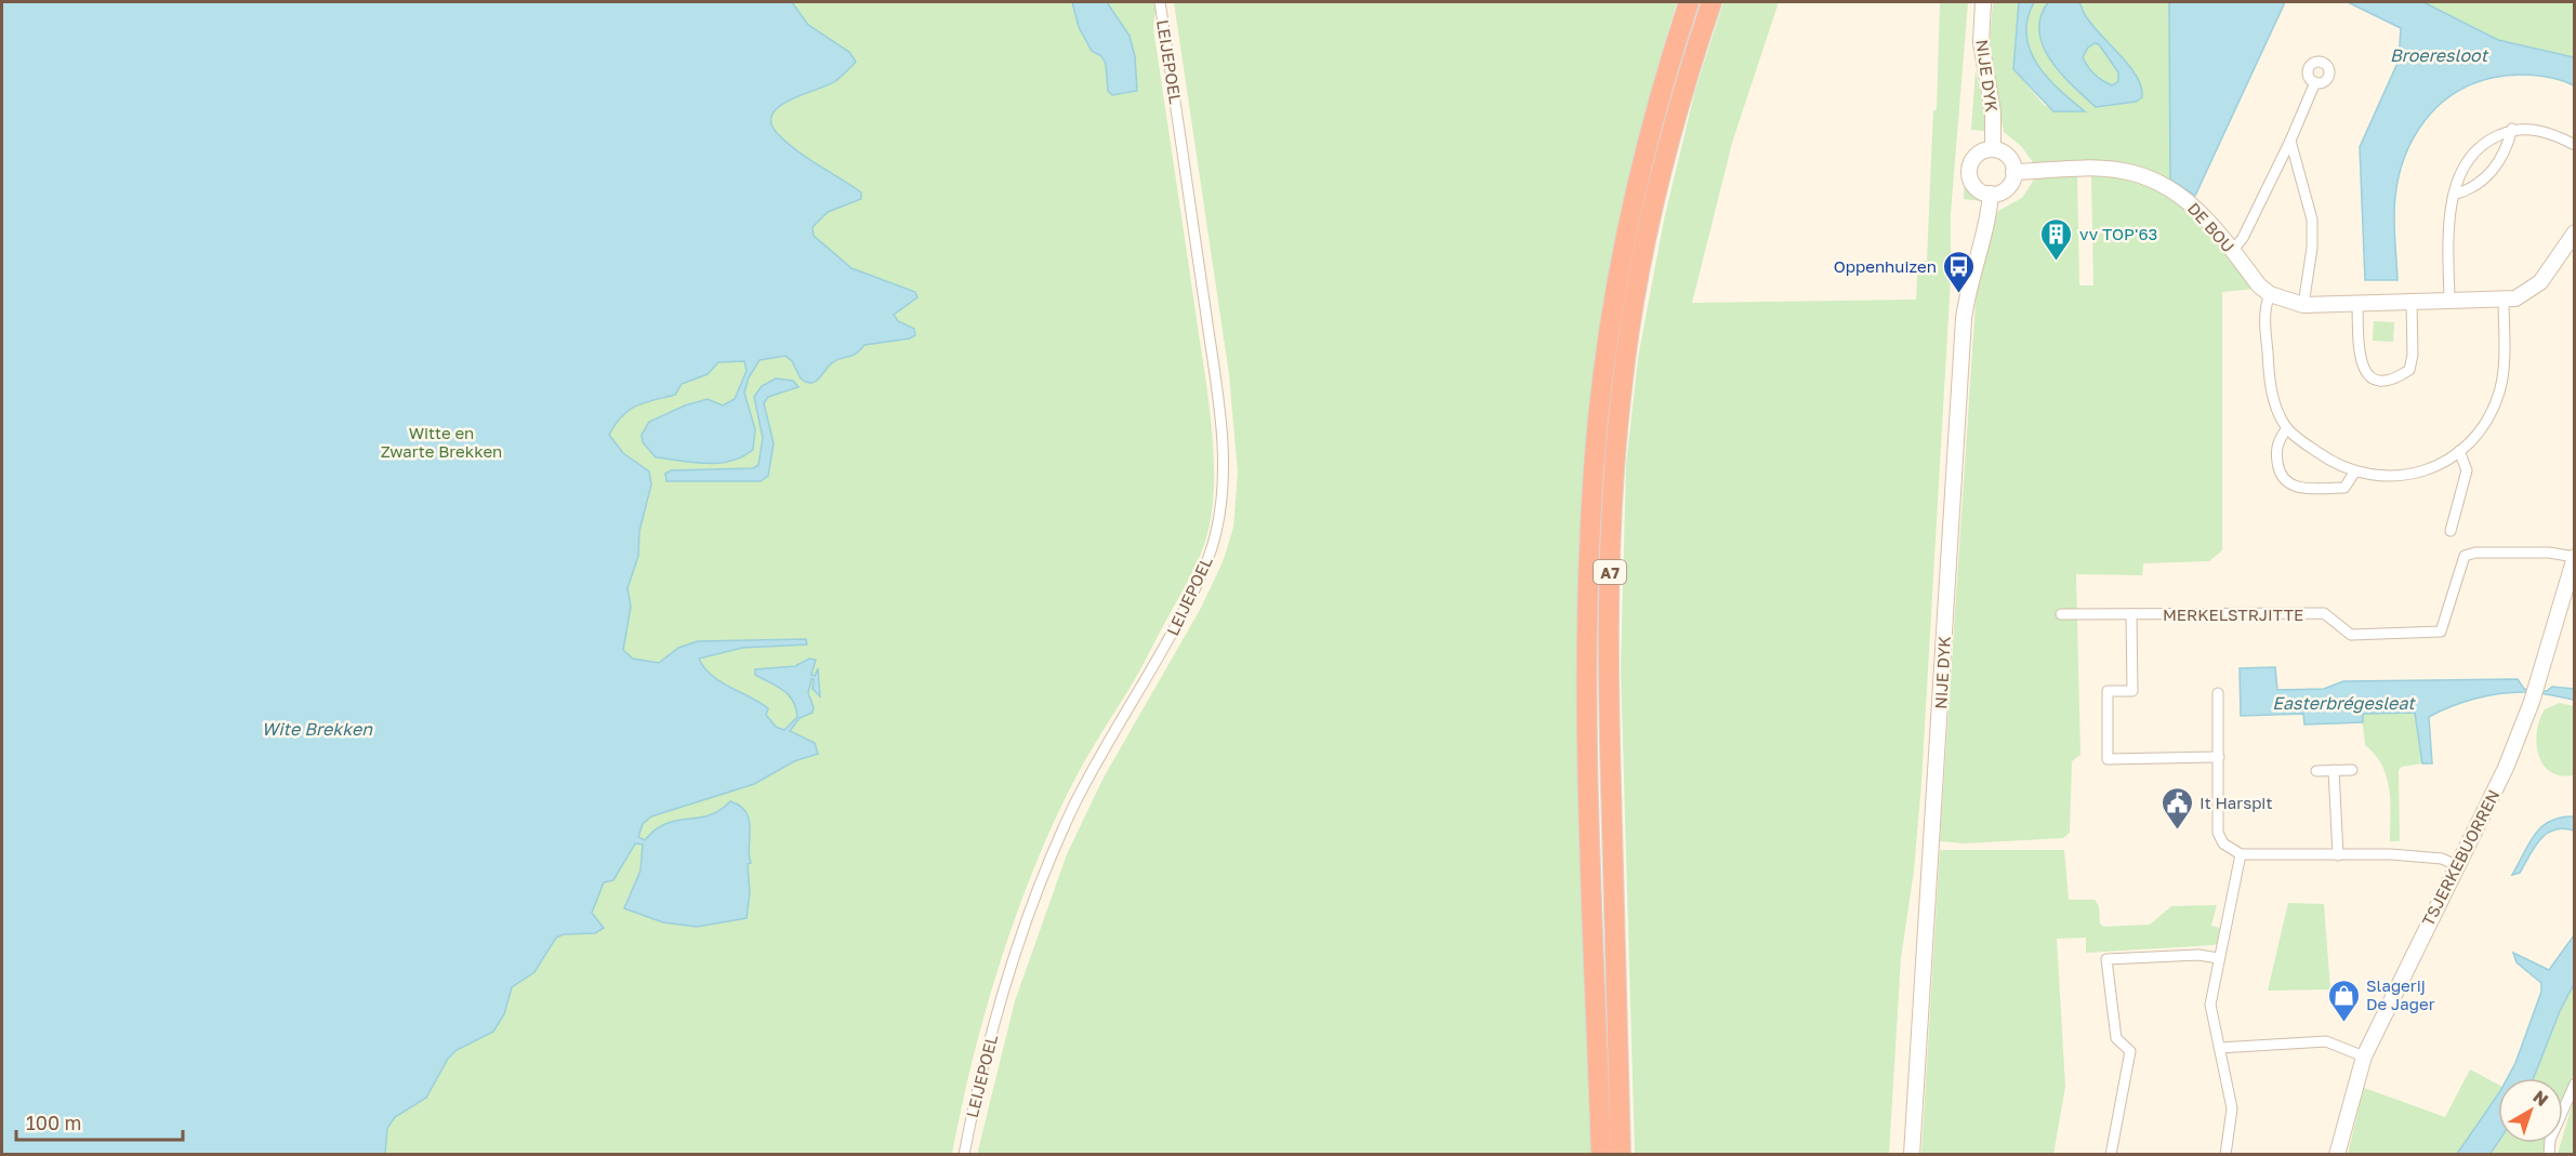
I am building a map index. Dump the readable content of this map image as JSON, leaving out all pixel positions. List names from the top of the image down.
{
  "streets": {
    "highway": ["A7"],
    "street": [
      "LEIJEPOEL",
      "NIJE DYK",
      "DE BOU",
      "MERKELSTRJITTE",
      "TSJERKEBUORREN"
    ]
  },
  "crossings": [
    ["NIJE DYK", "DE BOU"],
    ["MERKELSTRJITTE", "TSJERKEBUORREN"]
  ],
  "water": ["Broeresloot", "Easterbrégesleat", "Wite Brekken"],
  "parks": ["Witte en Zwarte Brekken"],
  "places": {
    "building": ["vv TOP'63"],
    "bus stop": ["Oppenhuizen"],
    "public building": ["It Harspit"],
    "shop": ["Slagerij De Jager"]
  },
  "scale_bar": "100 m",
  "north": "top right"
}
